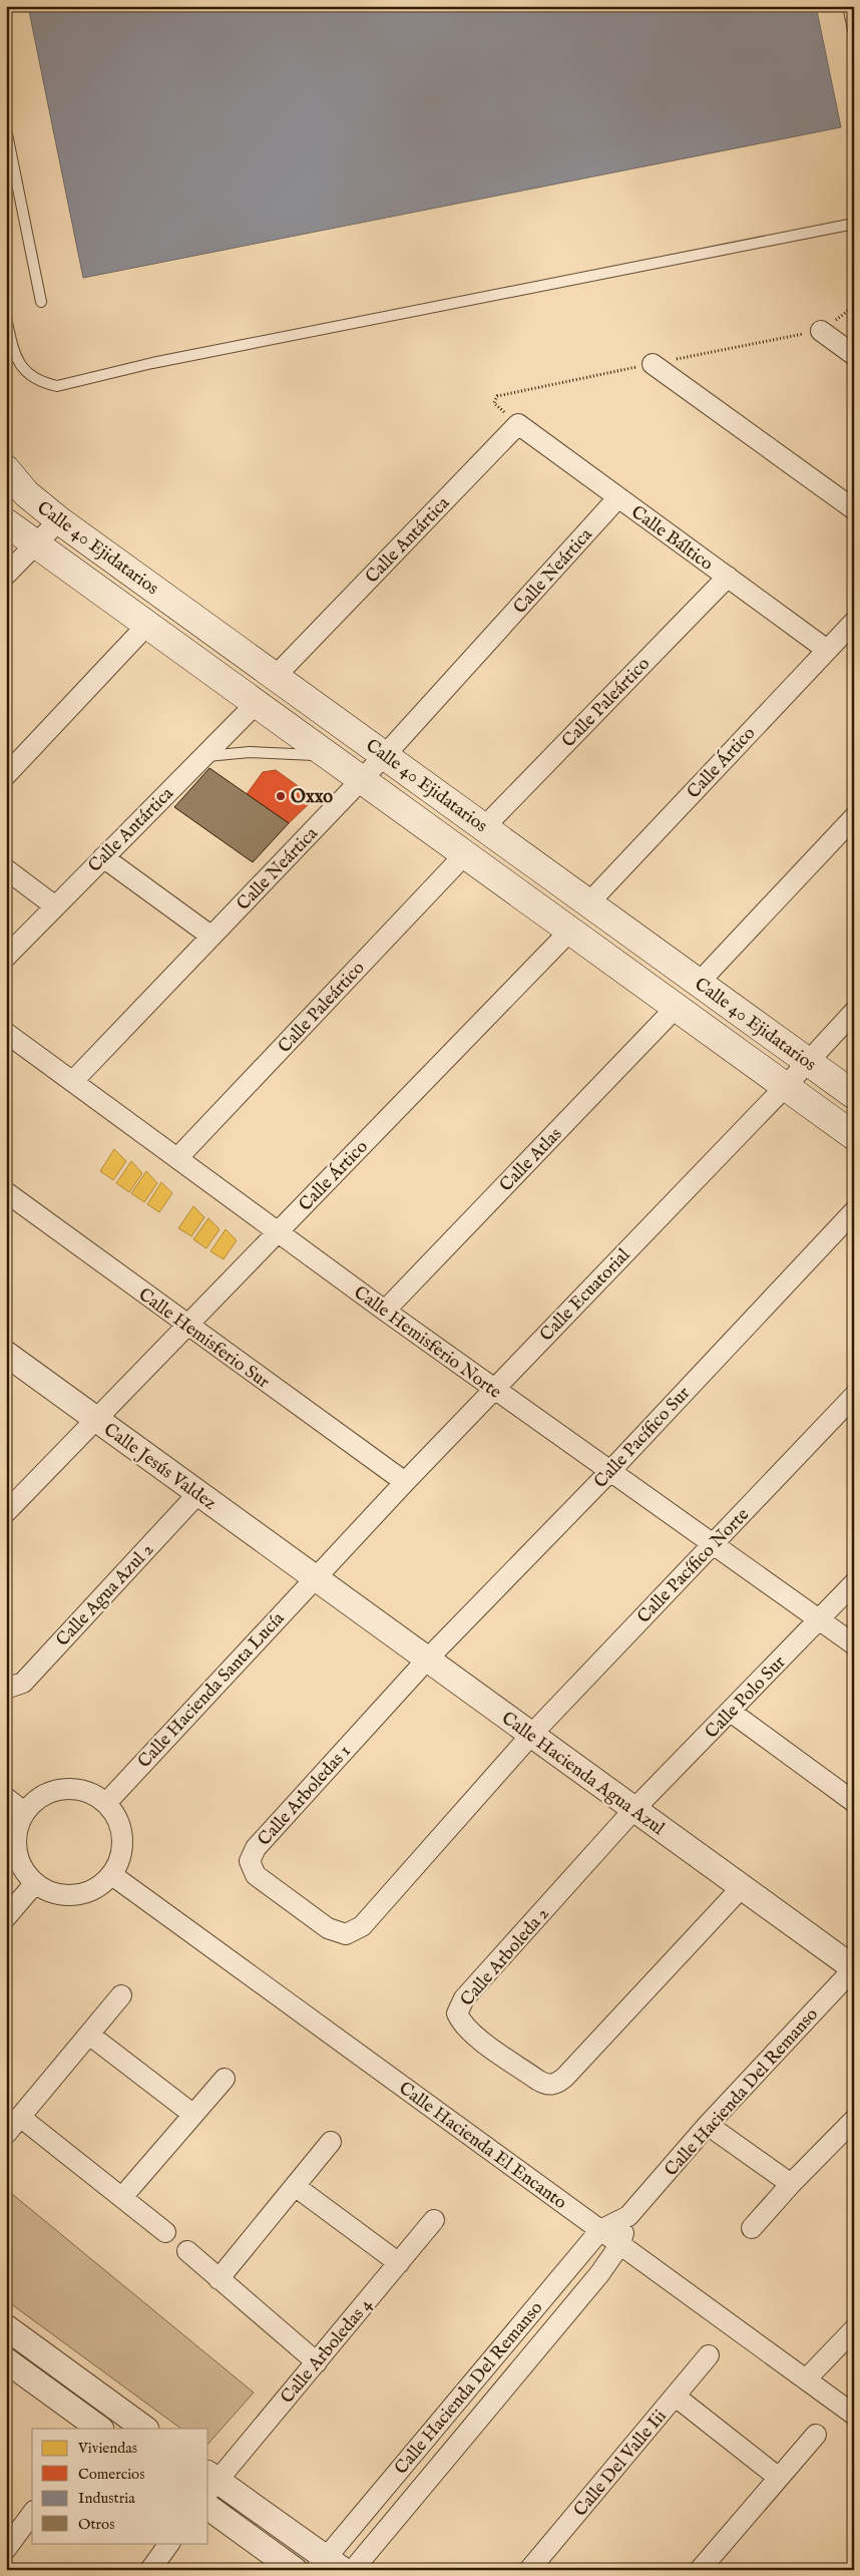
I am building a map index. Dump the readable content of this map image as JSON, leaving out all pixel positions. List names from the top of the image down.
{
  "streets": {
    "main road": ["Calle 40 Ejidatarios"],
    "street": [
      "Calle Báltico",
      "Calle Antártica",
      "Calle Neártica",
      "Calle Paleártico",
      "Calle Ártico",
      "Calle Atlas",
      "Calle Ecuatorial",
      "Calle Hemisferio Sur",
      "Calle Hemisferio Norte",
      "Calle Pacífico Sur",
      "Calle Jesús Valdez",
      "Calle Pacífico Norte",
      "Calle Agua Azul 2",
      "Calle Hacienda Santa Lucía",
      "Calle Polo Sur",
      "Calle Hacienda Agua Azul",
      "Calle Arboledas 1",
      "Calle Arboleda 2",
      "Calle Hacienda Del Remanso",
      "Calle Hacienda El Encanto",
      "Calle Arboledas 4",
      "Calle Del Valle Iii"
    ]
  },
  "crossings": [
    ["Calle Báltico", "Calle Antártica"],
    ["Calle Báltico", "Calle Neártica"],
    ["Calle Báltico", "Calle Paleártico"],
    ["Calle Báltico", "Calle Ártico"],
    ["Calle Antártica", "Calle 40 Ejidatarios"],
    ["Calle 40 Ejidatarios", "Calle Neártica"],
    ["Calle 40 Ejidatarios", "Calle Paleártico"],
    ["Calle 40 Ejidatarios", "Calle Ártico"],
    ["Calle 40 Ejidatarios", "Calle Atlas"],
    ["Calle 40 Ejidatarios", "Calle Ecuatorial"],
    ["Calle Neártica", "Calle Hemisferio Norte"],
    ["Calle Paleártico", "Calle Hemisferio Norte"],
    ["Calle Ártico", "Calle Hemisferio Sur"],
    ["Calle Ártico", "Calle Hemisferio Norte"],
    ["Calle Ártico", "Calle Jesús Valdez"],
    ["Calle Atlas", "Calle Hemisferio Norte"],
    ["Calle Ecuatorial", "Calle Hemisferio Sur"],
    ["Calle Ecuatorial", "Calle Hemisferio Norte"],
    ["Calle Ecuatorial", "Calle Jesús Valdez"],
    ["Calle Ecuatorial", "Calle Hacienda Santa Lucía"],
    ["Calle Ecuatorial", "Calle Hacienda Agua Azul"],
    ["Calle Hemisferio Norte", "Calle Pacífico Sur"],
    ["Calle Hemisferio Norte", "Calle Pacífico Norte"],
    ["Calle Hemisferio Norte", "Calle Polo Sur"],
    ["Calle Pacífico Sur", "Calle Hacienda Agua Azul"],
    ["Calle Pacífico Sur", "Calle Arboledas 1"],
    ["Calle Jesús Valdez", "Calle Agua Azul 2"],
    ["Calle Jesús Valdez", "Calle Hacienda Santa Lucía"],
    ["Calle Jesús Valdez", "Calle Hacienda Agua Azul"],
    ["Calle Pacífico Norte", "Calle Hacienda Agua Azul"],
    ["Calle Pacífico Norte", "Calle Arboledas 1"],
    ["Calle Hacienda Santa Lucía", "Calle Hacienda Agua Azul"],
    ["Calle Hacienda Santa Lucía", "Calle Hacienda El Encanto"],
    ["Calle Polo Sur", "Calle Hacienda Agua Azul"],
    ["Calle Polo Sur", "Calle Arboleda 2"],
    ["Calle Hacienda Agua Azul", "Calle Arboledas 1"],
    ["Calle Hacienda Agua Azul", "Calle Arboleda 2"],
    ["Calle Hacienda Agua Azul", "Calle Hacienda Del Remanso"],
    ["Calle Hacienda Del Remanso", "Calle Hacienda El Encanto"]
  ],
  "places": ["Oxxo"],
  "legend": [
    "Viviendas",
    "Comercios",
    "Industria",
    "Otros"
  ]
}
